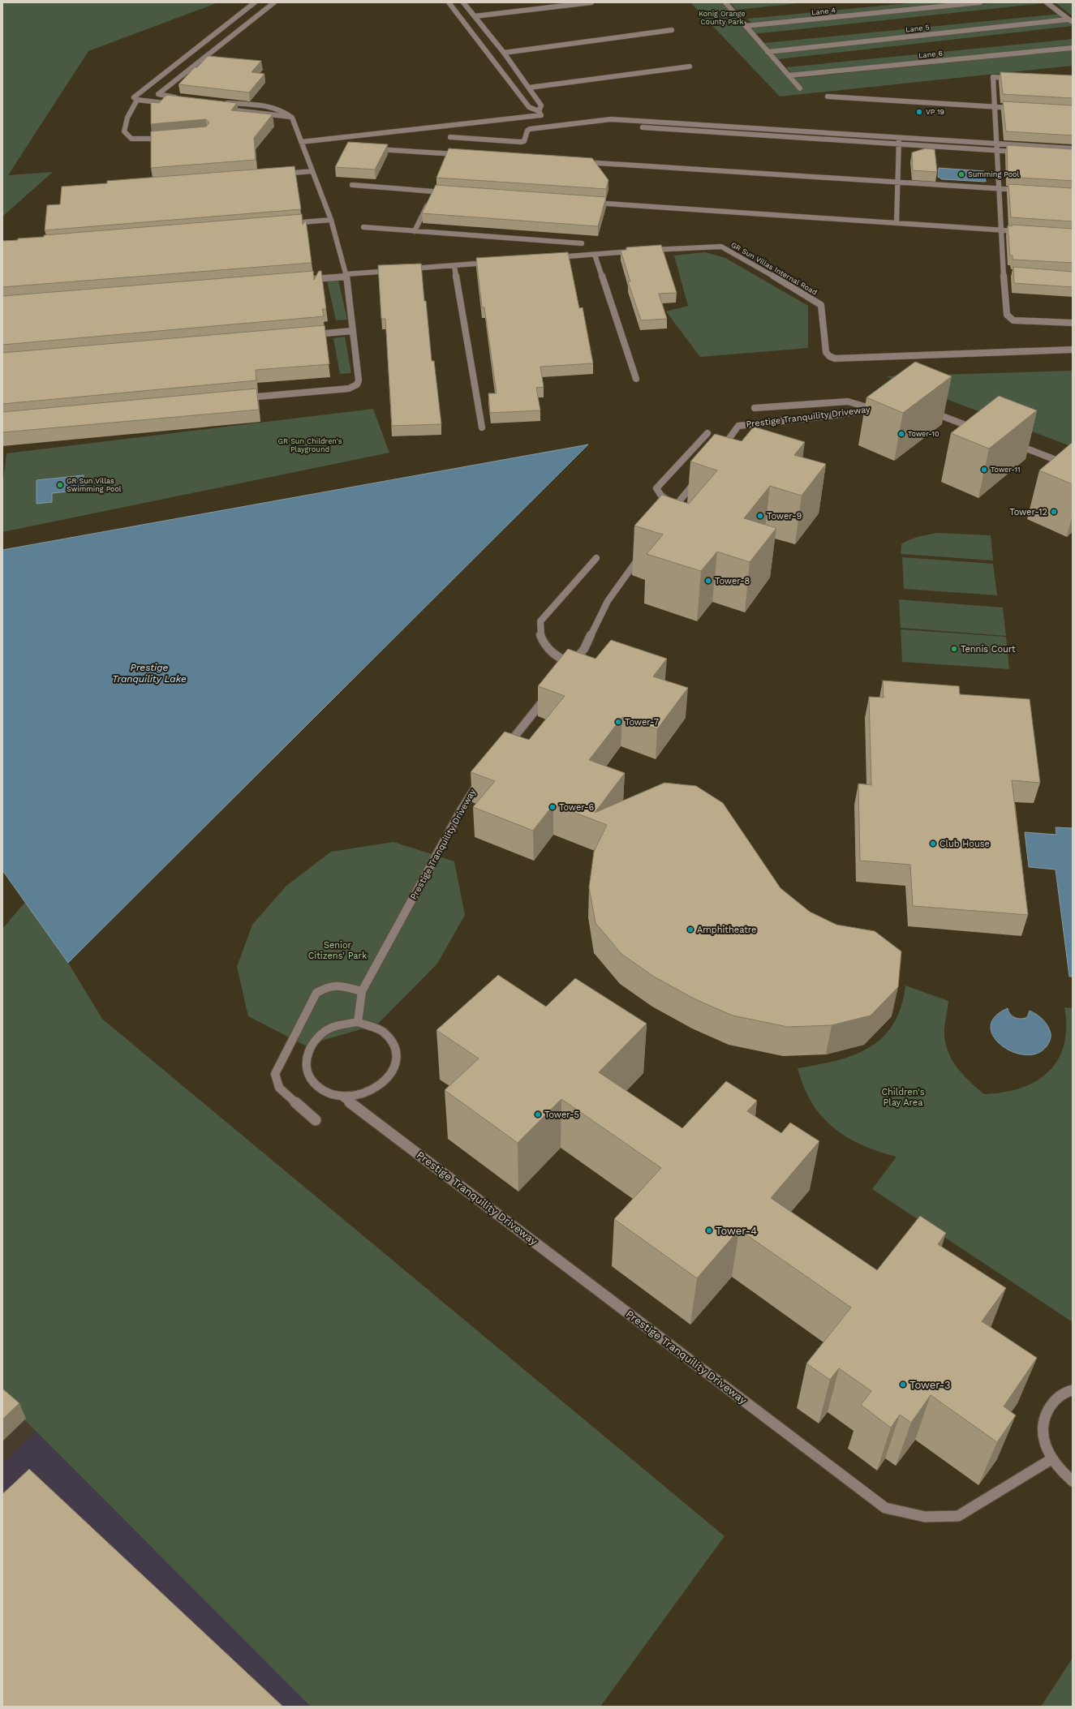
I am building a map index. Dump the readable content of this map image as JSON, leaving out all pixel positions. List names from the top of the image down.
{
  "streets": {
    "street": [
      "Lane 4",
      "Lane 5",
      "Lane 6",
      "GR Sun Villas Internal Road",
      "Prestige Tranquility Driveway"
    ]
  },
  "water": ["Prestige Tranquility Lake"],
  "parks": [
    "Konig Orange County Park",
    "GR Sun Children's Playground",
    "Senior Citizens' Park",
    "Children's Play Area"
  ],
  "places": [
    "VP 19",
    "Summing Pool",
    "Tower-10",
    "Tower-11",
    "GR Sun Villas Swimming Pool",
    "Tower-12",
    "Tower-9",
    "Tower-8",
    "Tennis Court",
    "Tower-7",
    "Tower-6",
    "Club House",
    "Amphitheatre",
    "Tower-5",
    "Tower-4",
    "Tower-3"
  ]
}
